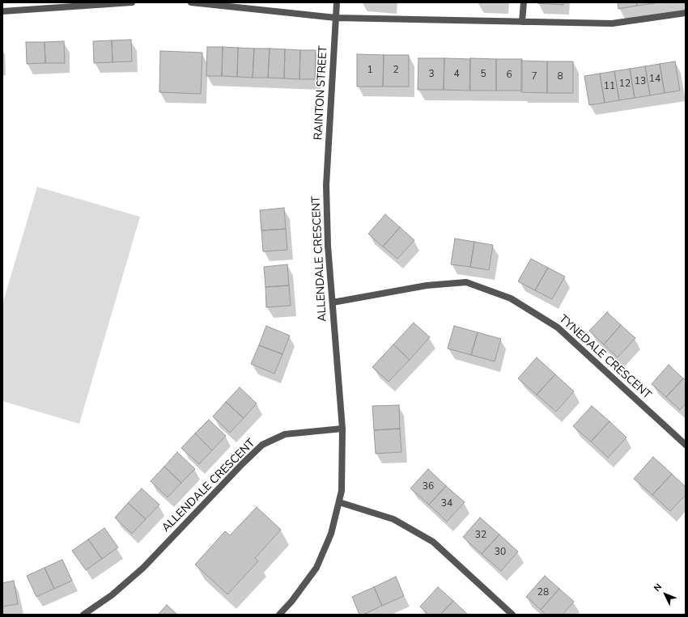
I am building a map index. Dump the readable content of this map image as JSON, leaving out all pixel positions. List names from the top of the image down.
{
  "streets": {
    "street": ["RAINTON STREET", "ALLENDALE CRESCENT", "TYNEDALE CRESCENT"]
  },
  "crossings": [
    ["RAINTON STREET", "ALLENDALE CRESCENT"],
    ["ALLENDALE CRESCENT", "TYNEDALE CRESCENT"]
  ],
  "house_numbers": [
    "1",
    "2",
    "3",
    "4",
    "5",
    "6",
    "7",
    "8",
    "14",
    "13",
    "12",
    "11",
    "36",
    "34",
    "32",
    "30",
    "28"
  ],
  "north": "top left"
}
